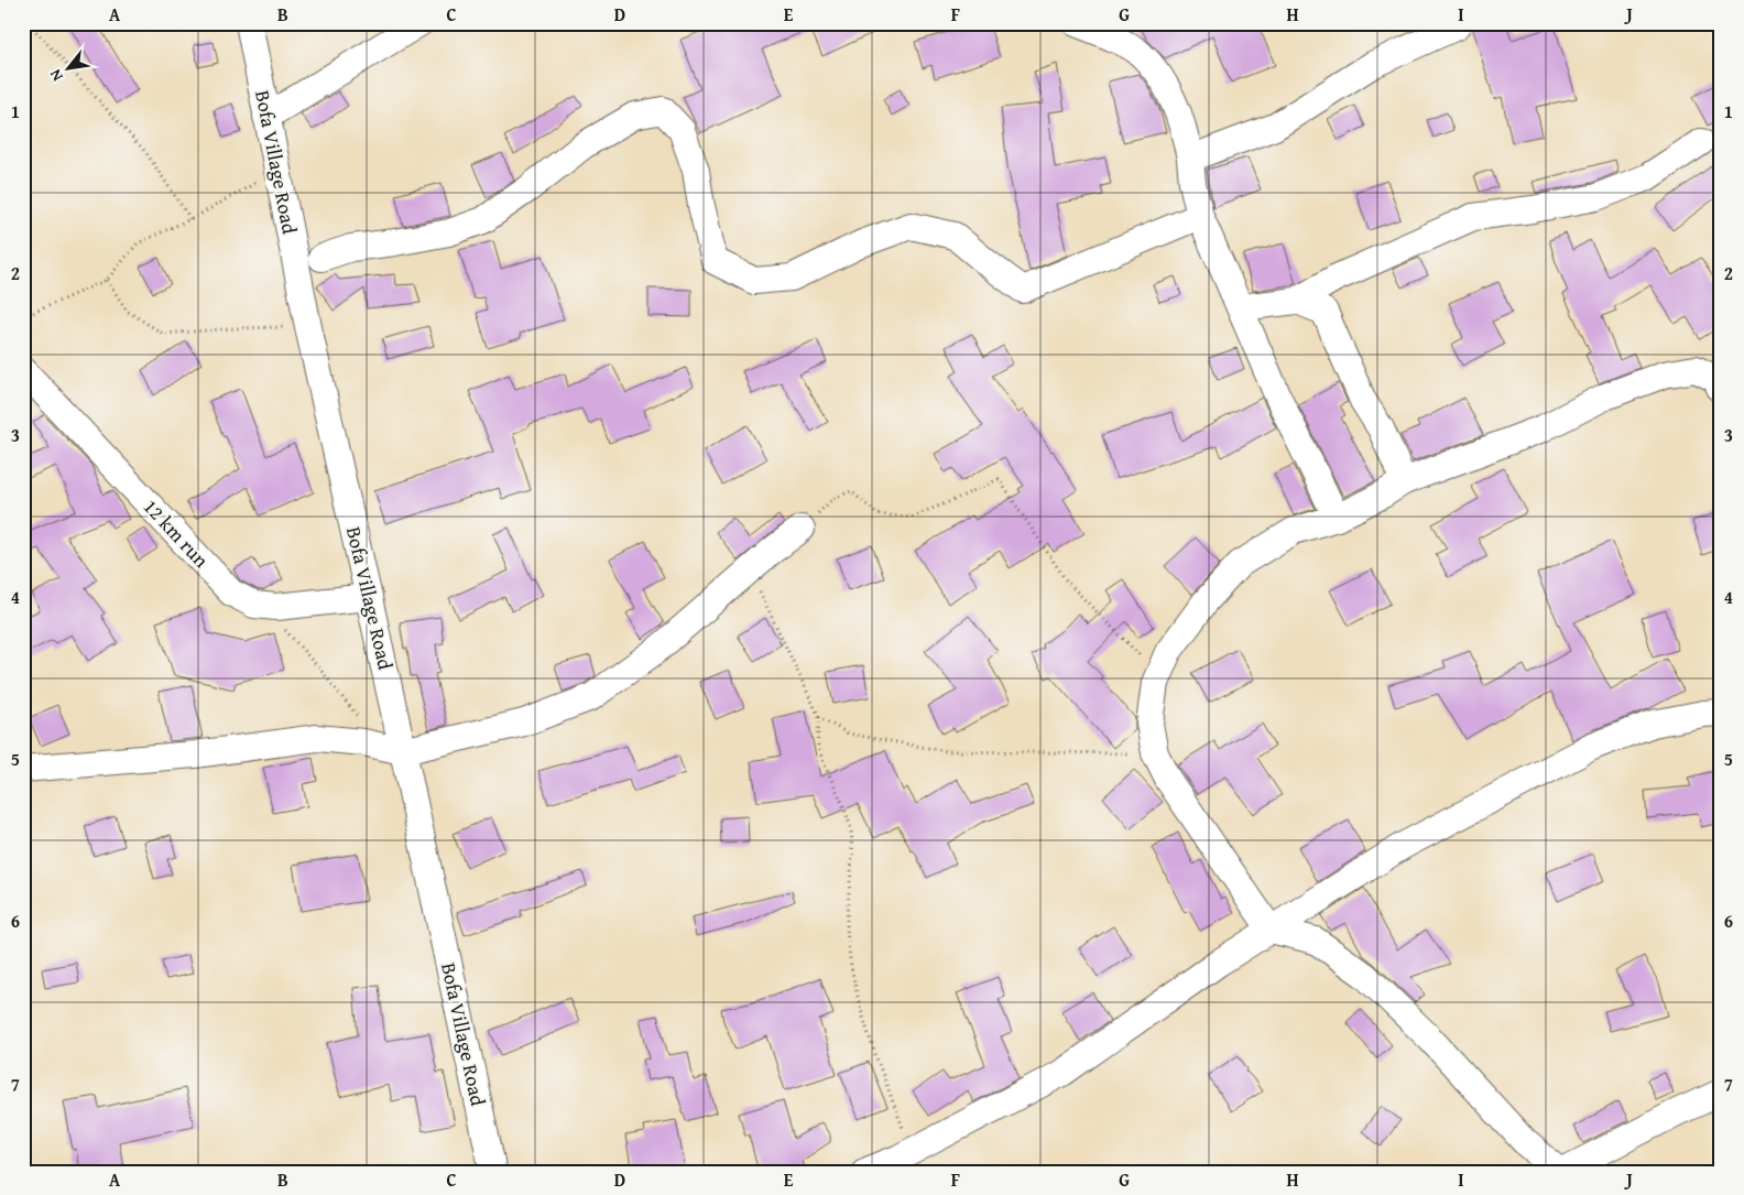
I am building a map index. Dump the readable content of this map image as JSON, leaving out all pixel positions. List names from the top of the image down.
{
  "streets": {
    "street": ["Bofa Village Road", "12 km run"]
  },
  "crossings": [
    ["Bofa Village Road", "12 km run"]
  ],
  "north": "bottom left",
  "grid": {
    "columns": [
      "A",
      "B",
      "C",
      "D",
      "E",
      "F",
      "G",
      "H",
      "I",
      "J"
    ],
    "rows": [
      "1",
      "2",
      "3",
      "4",
      "5",
      "6",
      "7"
    ]
  }
}
